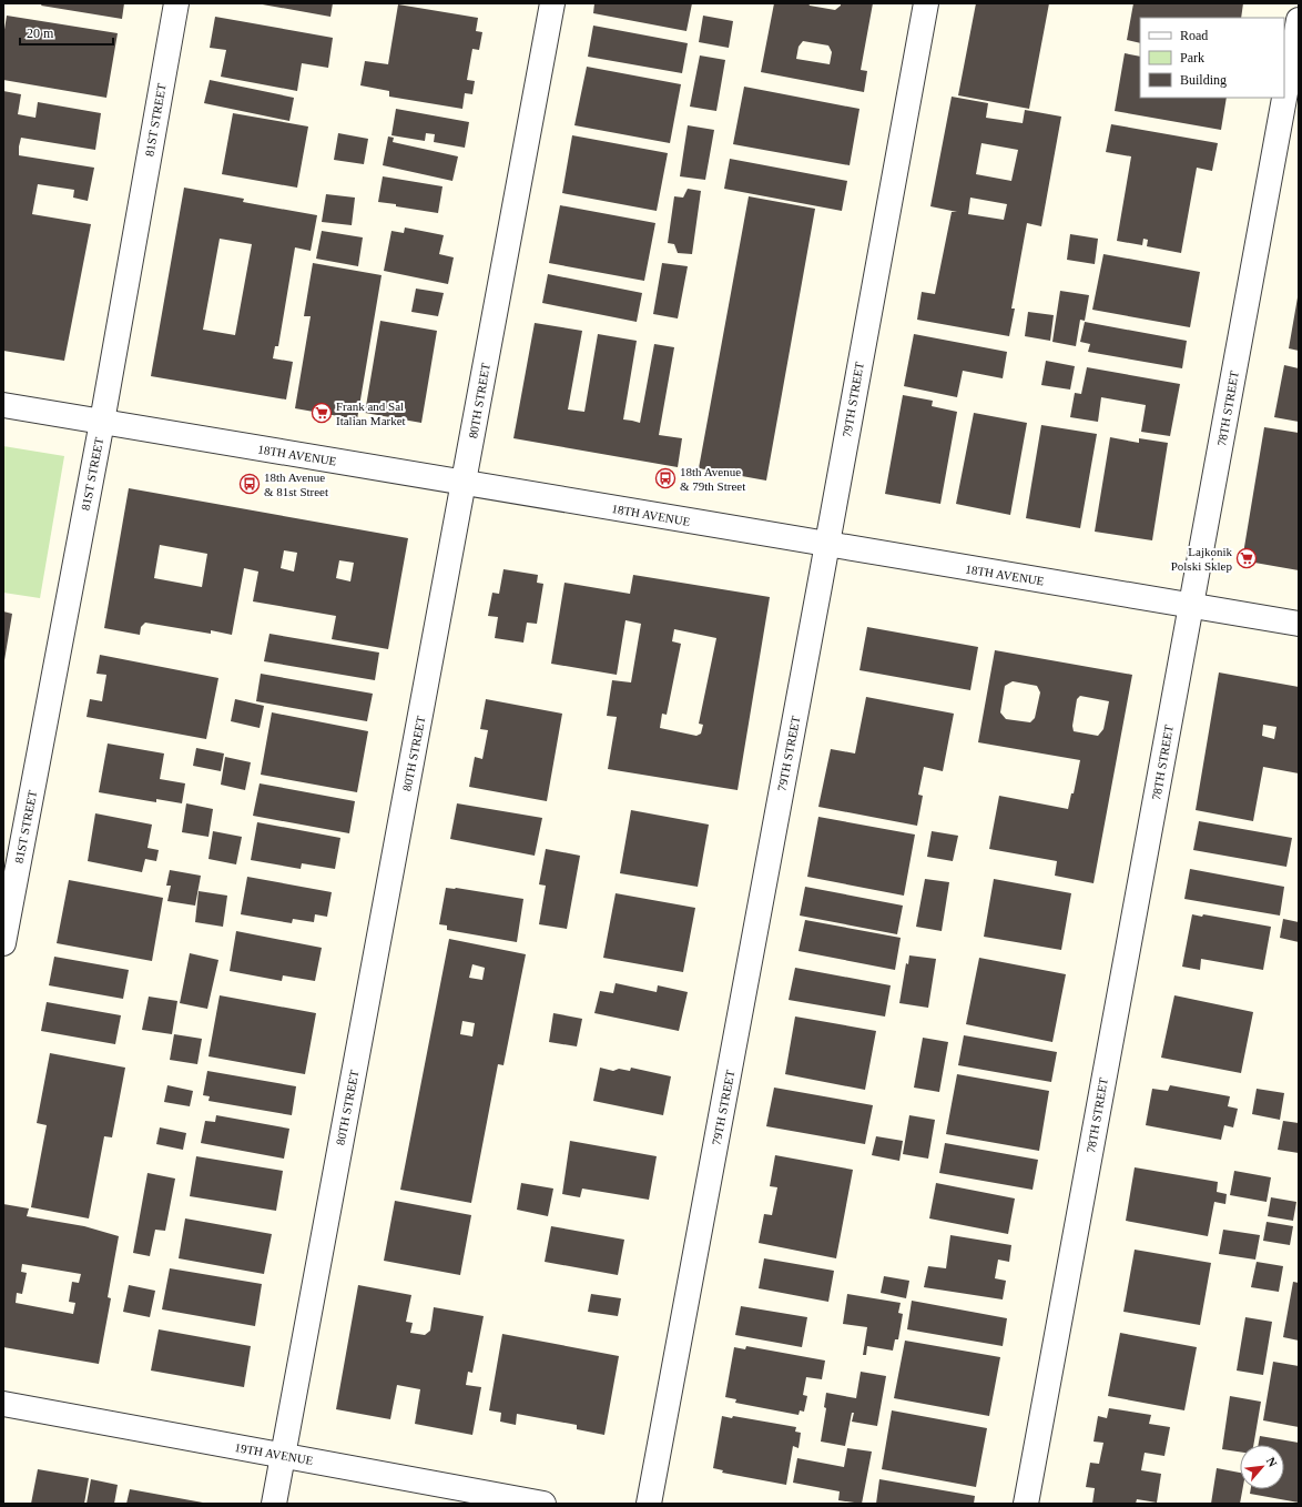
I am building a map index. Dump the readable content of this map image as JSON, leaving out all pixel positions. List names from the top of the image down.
{
  "streets": {
    "street": [
      "81ST STREET",
      "79TH STREET",
      "80TH STREET",
      "78TH STREET",
      "18TH AVENUE",
      "19TH AVENUE"
    ]
  },
  "crossings": [
    ["81ST STREET", "18TH AVENUE"],
    ["79TH STREET", "18TH AVENUE"],
    ["80TH STREET", "18TH AVENUE"],
    ["80TH STREET", "19TH AVENUE"],
    ["78TH STREET", "18TH AVENUE"]
  ],
  "places": {
    "supermarket": ["Frank and Sal Italian Market", "Lajkonik Polski Sklep"],
    "bus stop": ["18th Avenue & 79th Street", "18th Avenue & 81st Street"]
  },
  "legend": ["Road", "Park", "Building"],
  "scale_bar": "20 m",
  "north": "top right"
}
